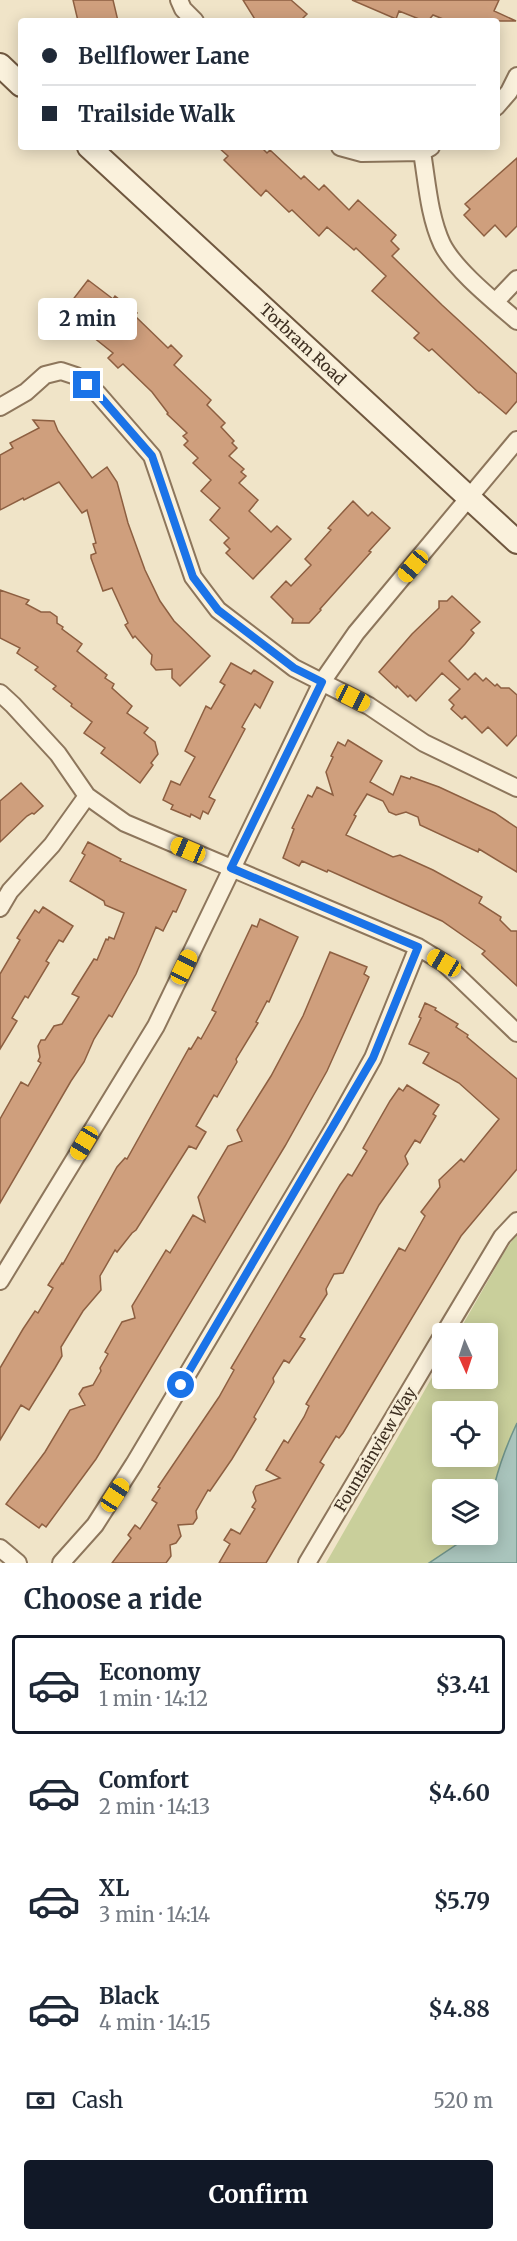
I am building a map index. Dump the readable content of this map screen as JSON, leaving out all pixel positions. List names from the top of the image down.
{
  "streets": {
    "main road": ["Torbram Road"],
    "street": ["Fountainview Way"]
  },
  "north": "bottom",
  "page": {
    "banner": ["Bellflower Lane", "Trailside Walk"],
    "bubble": "2 min",
    "heading": "Choose a ride",
    "list": [
      {
        "name": "Economy",
        "note": "1 min · 14:12",
        "value": "$3.41"
      },
      {
        "name": "Comfort",
        "note": "2 min · 14:13",
        "value": "$4.60"
      },
      {
        "name": "XL",
        "note": "3 min · 14:14",
        "value": "$5.79"
      },
      {
        "name": "Black",
        "note": "4 min · 14:15",
        "value": "$4.88"
      }
    ],
    "pay": ["Cash", "520 m"],
    "buttons": "Confirm"
  }
}
